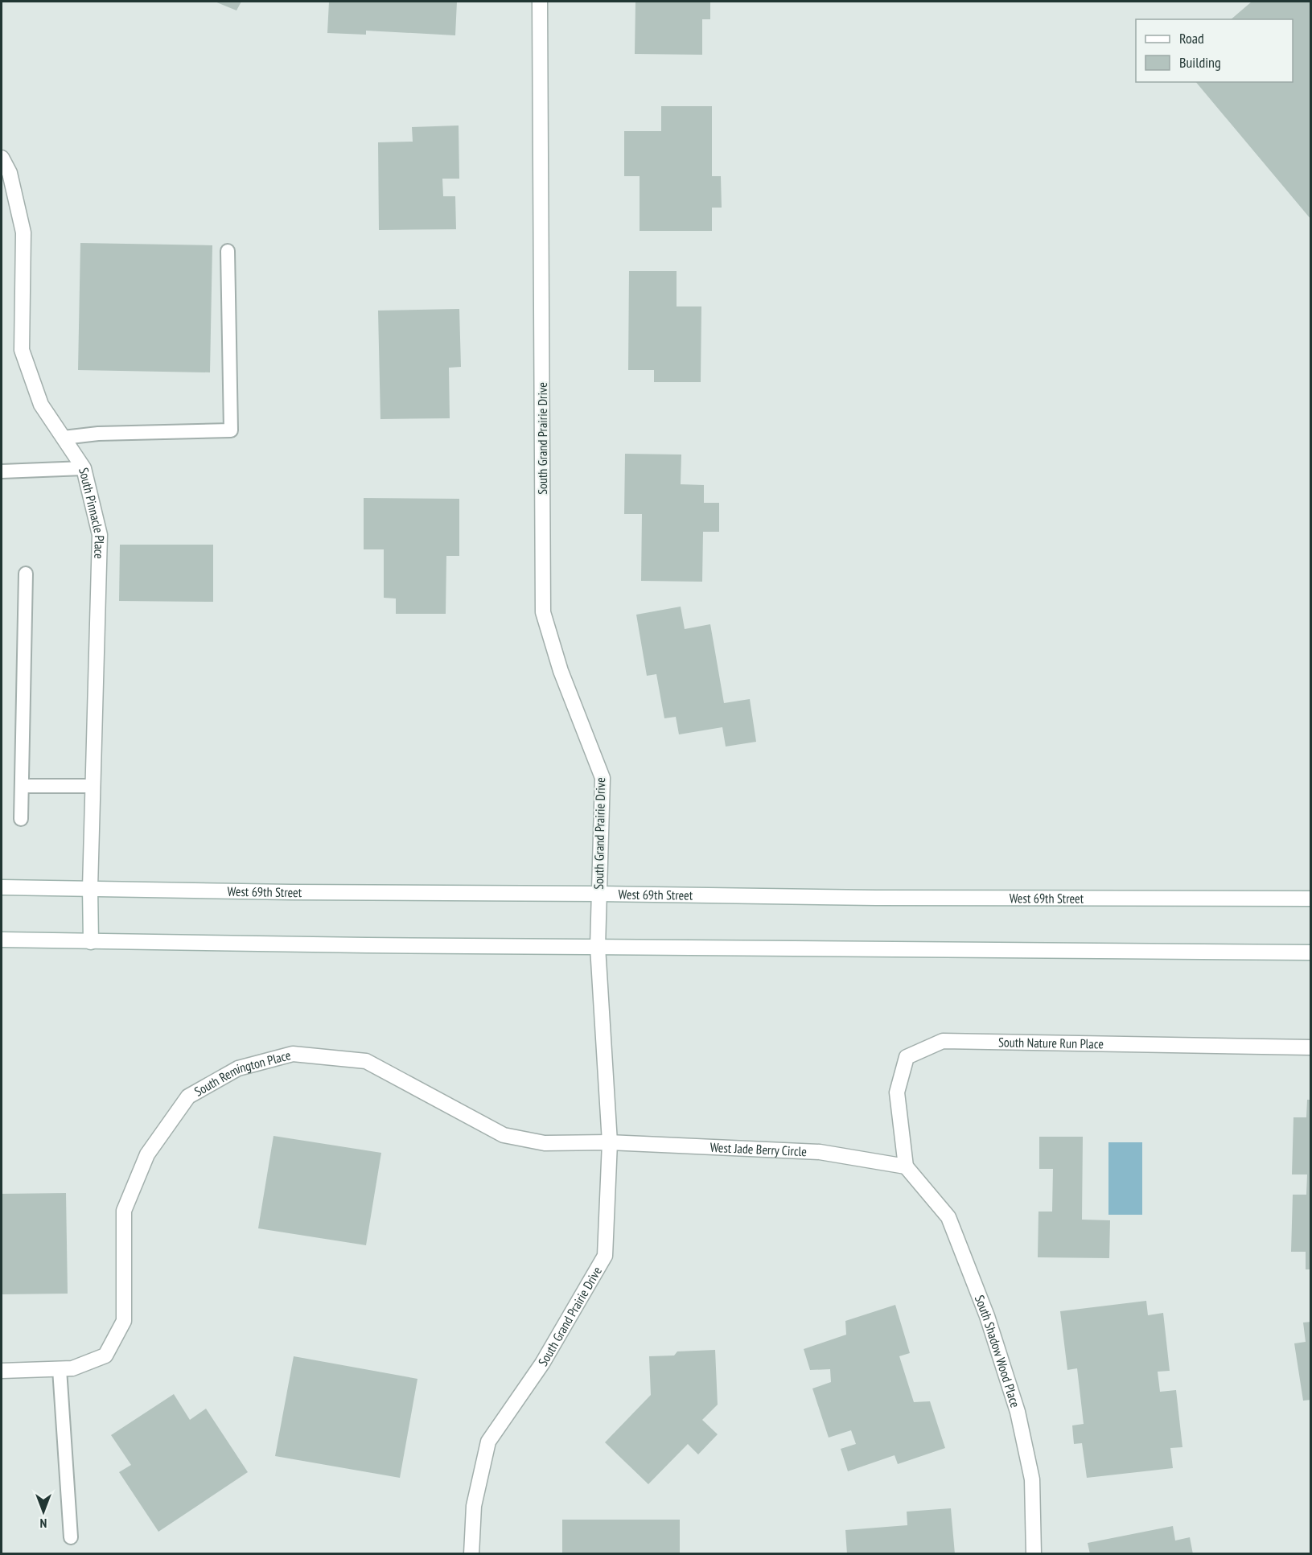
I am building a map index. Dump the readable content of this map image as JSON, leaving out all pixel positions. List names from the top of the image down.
{
  "streets": {
    "street": [
      "South Grand Prairie Drive",
      "South Pinnacle Place",
      "West 69th Street",
      "South Nature Run Place",
      "South Remington Place",
      "West Jade Berry Circle",
      "South Shadow Wood Place"
    ]
  },
  "crossings": [
    ["South Grand Prairie Drive", "West 69th Street"],
    ["South Grand Prairie Drive", "South Remington Place"],
    ["South Grand Prairie Drive", "West Jade Berry Circle"],
    ["South Pinnacle Place", "West 69th Street"],
    ["South Nature Run Place", "West Jade Berry Circle"],
    ["South Nature Run Place", "South Shadow Wood Place"],
    ["South Remington Place", "West Jade Berry Circle"],
    ["West Jade Berry Circle", "South Shadow Wood Place"]
  ],
  "legend": ["Road", "Building"],
  "north": "bottom"
}
